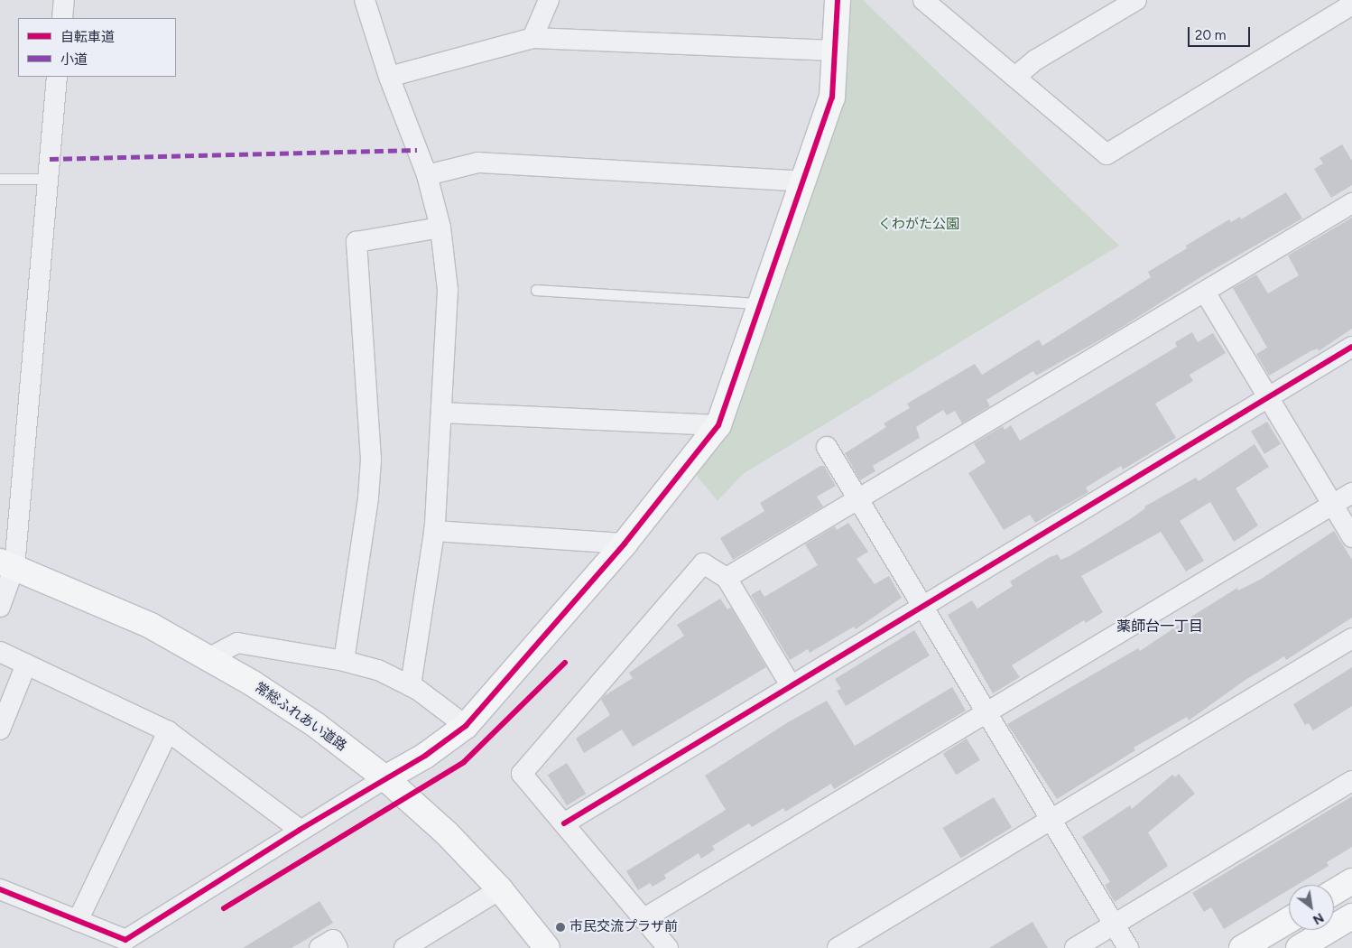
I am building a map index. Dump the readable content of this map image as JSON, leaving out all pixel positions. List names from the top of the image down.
{
  "streets": {
    "street": ["常総ふれあい道路"]
  },
  "districts": ["薬師台一丁目"],
  "parks": ["くわがた公園"],
  "places": ["市民交流プラザ前"],
  "legend": ["自転車道", "小道"],
  "scale_bar": "20 m",
  "north": "bottom right"
}
